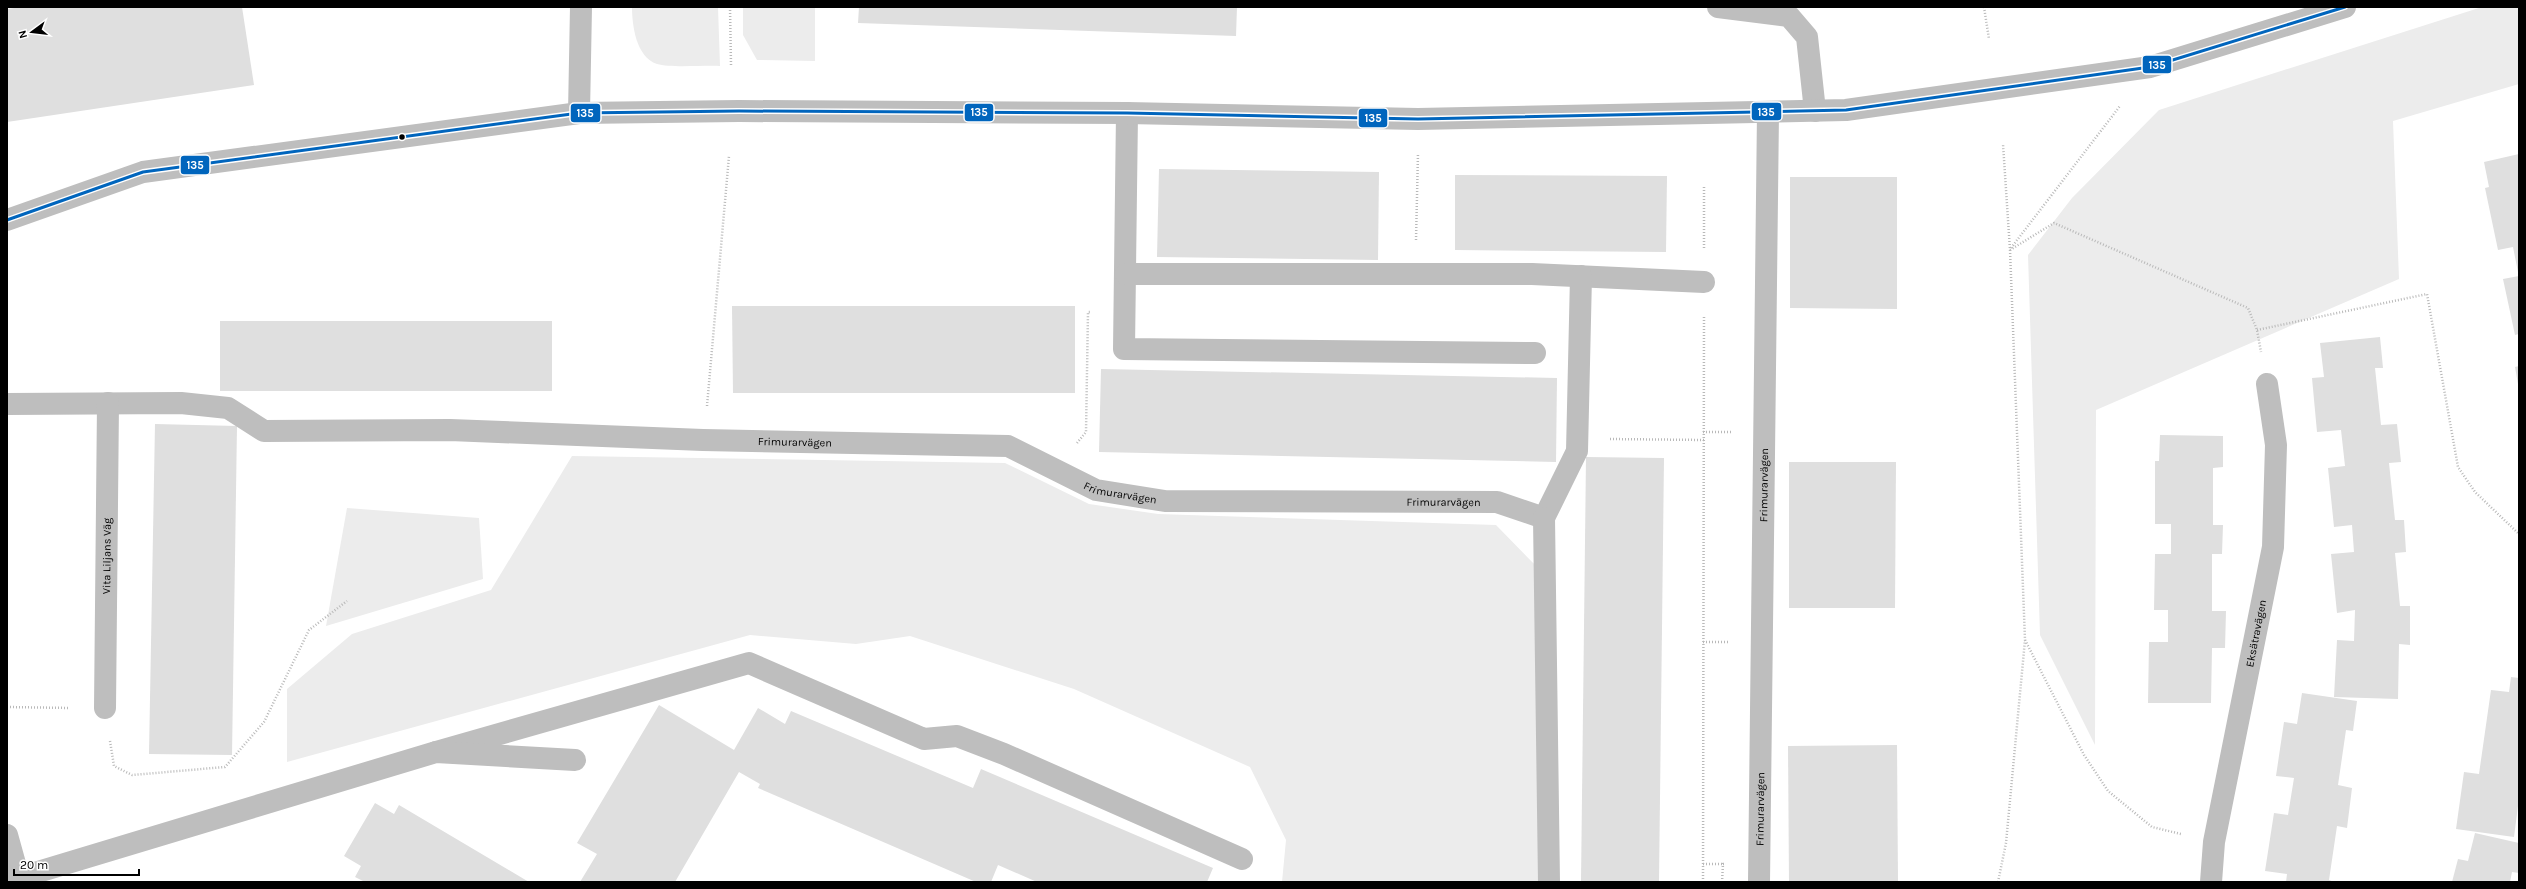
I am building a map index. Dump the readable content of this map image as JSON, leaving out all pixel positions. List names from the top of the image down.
{
  "streets": {
    "street": ["Frimurarvägen", "Vita Liljans Väg", "Eksätravägen"]
  },
  "crossings": [
    ["Frimurarvägen", "Vita Liljans Väg"]
  ],
  "lines": ["transit line 135"],
  "scale_bar": "20 m",
  "north": "left"
}
